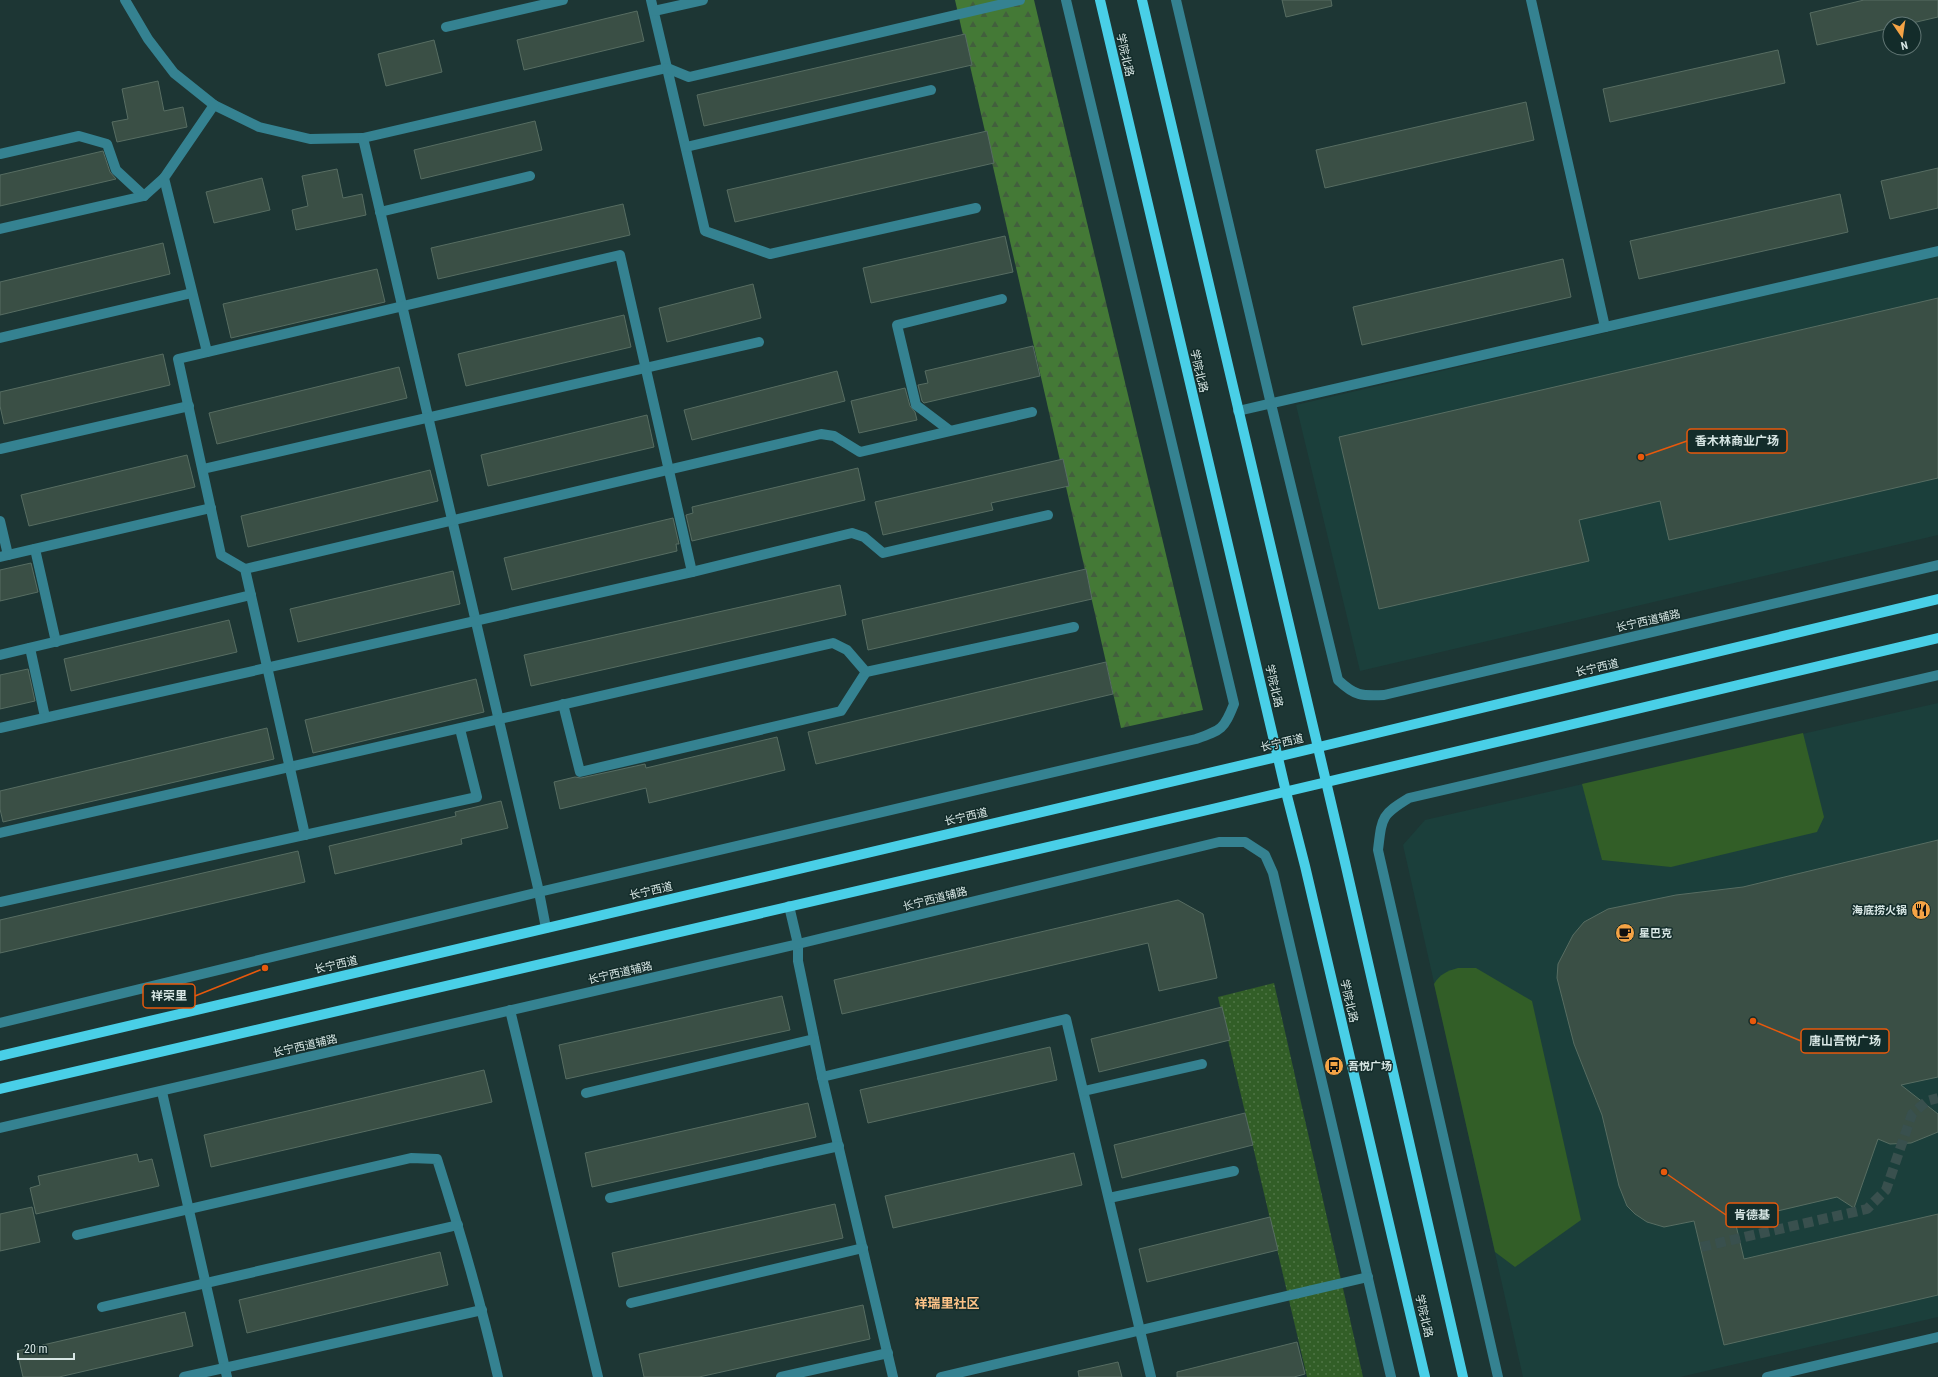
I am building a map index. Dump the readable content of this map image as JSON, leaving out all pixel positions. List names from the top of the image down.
{
  "streets": {
    "main road": ["学院北路", "长宁西道"],
    "street": ["长宁西道辅路"]
  },
  "crossings": [
    ["学院北路", "长宁西道"]
  ],
  "districts": ["祥瑞里社区"],
  "places": {
    "other": [
      "香木林商业广场",
      "祥荣里",
      "唐山吾悦广场",
      "肯德基"
    ],
    "restaurant": ["海底捞火锅"],
    "cafe": ["星巴克"],
    "bus stop": ["吾悦广场"]
  },
  "scale_bar": "20 m",
  "north": "bottom"
}
